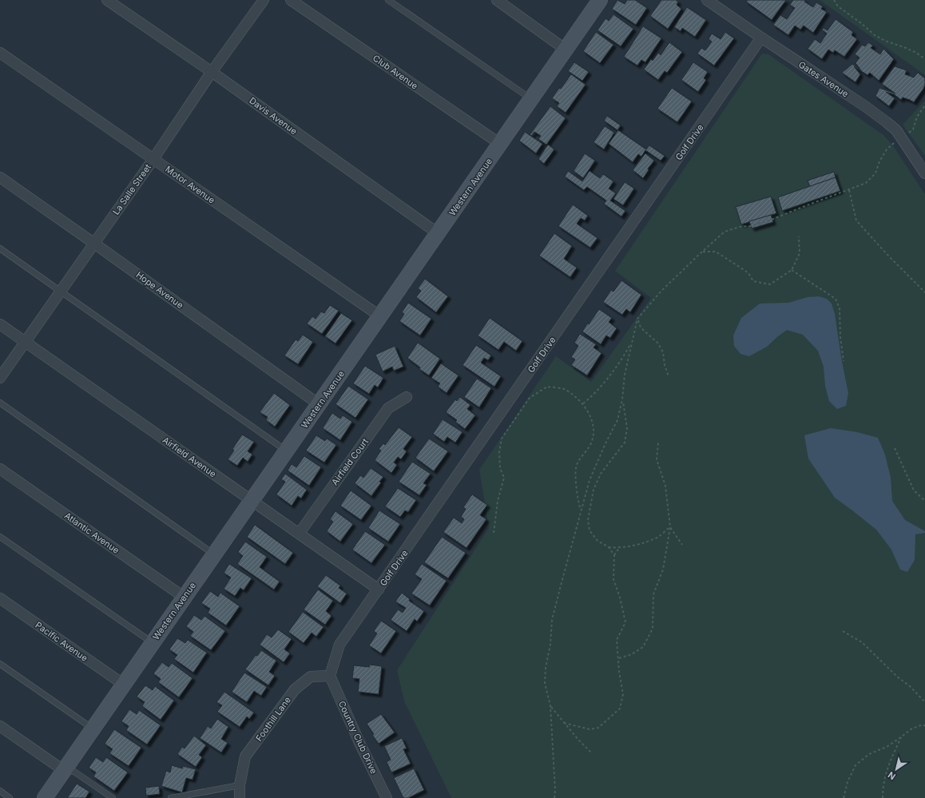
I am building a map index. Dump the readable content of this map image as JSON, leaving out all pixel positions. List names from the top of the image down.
{
  "streets": {
    "street": [
      "Club Avenue",
      "Gates Avenue",
      "Davis Avenue",
      "Golf Drive",
      "Motor Avenue",
      "Western Avenue",
      "La Salle Street",
      "Hope Avenue",
      "Airfield Avenue",
      "Airfield Court",
      "Atlantic Avenue",
      "Pacific Avenue",
      "Foothill Lane",
      "Country Club Drive"
    ]
  },
  "crossings": [
    ["Club Avenue", "Western Avenue"],
    ["Gates Avenue", "Golf Drive"],
    ["Davis Avenue", "Western Avenue"],
    ["Davis Avenue", "La Salle Street"],
    ["Golf Drive", "Airfield Avenue"],
    ["Golf Drive", "Foothill Lane"],
    ["Golf Drive", "Country Club Drive"],
    ["Motor Avenue", "Western Avenue"],
    ["Motor Avenue", "La Salle Street"],
    ["Western Avenue", "Hope Avenue"],
    ["Western Avenue", "Airfield Avenue"],
    ["Western Avenue", "Atlantic Avenue"],
    ["Western Avenue", "Pacific Avenue"],
    ["La Salle Street", "Hope Avenue"],
    ["La Salle Street", "Airfield Avenue"],
    ["Airfield Avenue", "Airfield Court"],
    ["Foothill Lane", "Country Club Drive"]
  ],
  "north": "bottom left"
}
